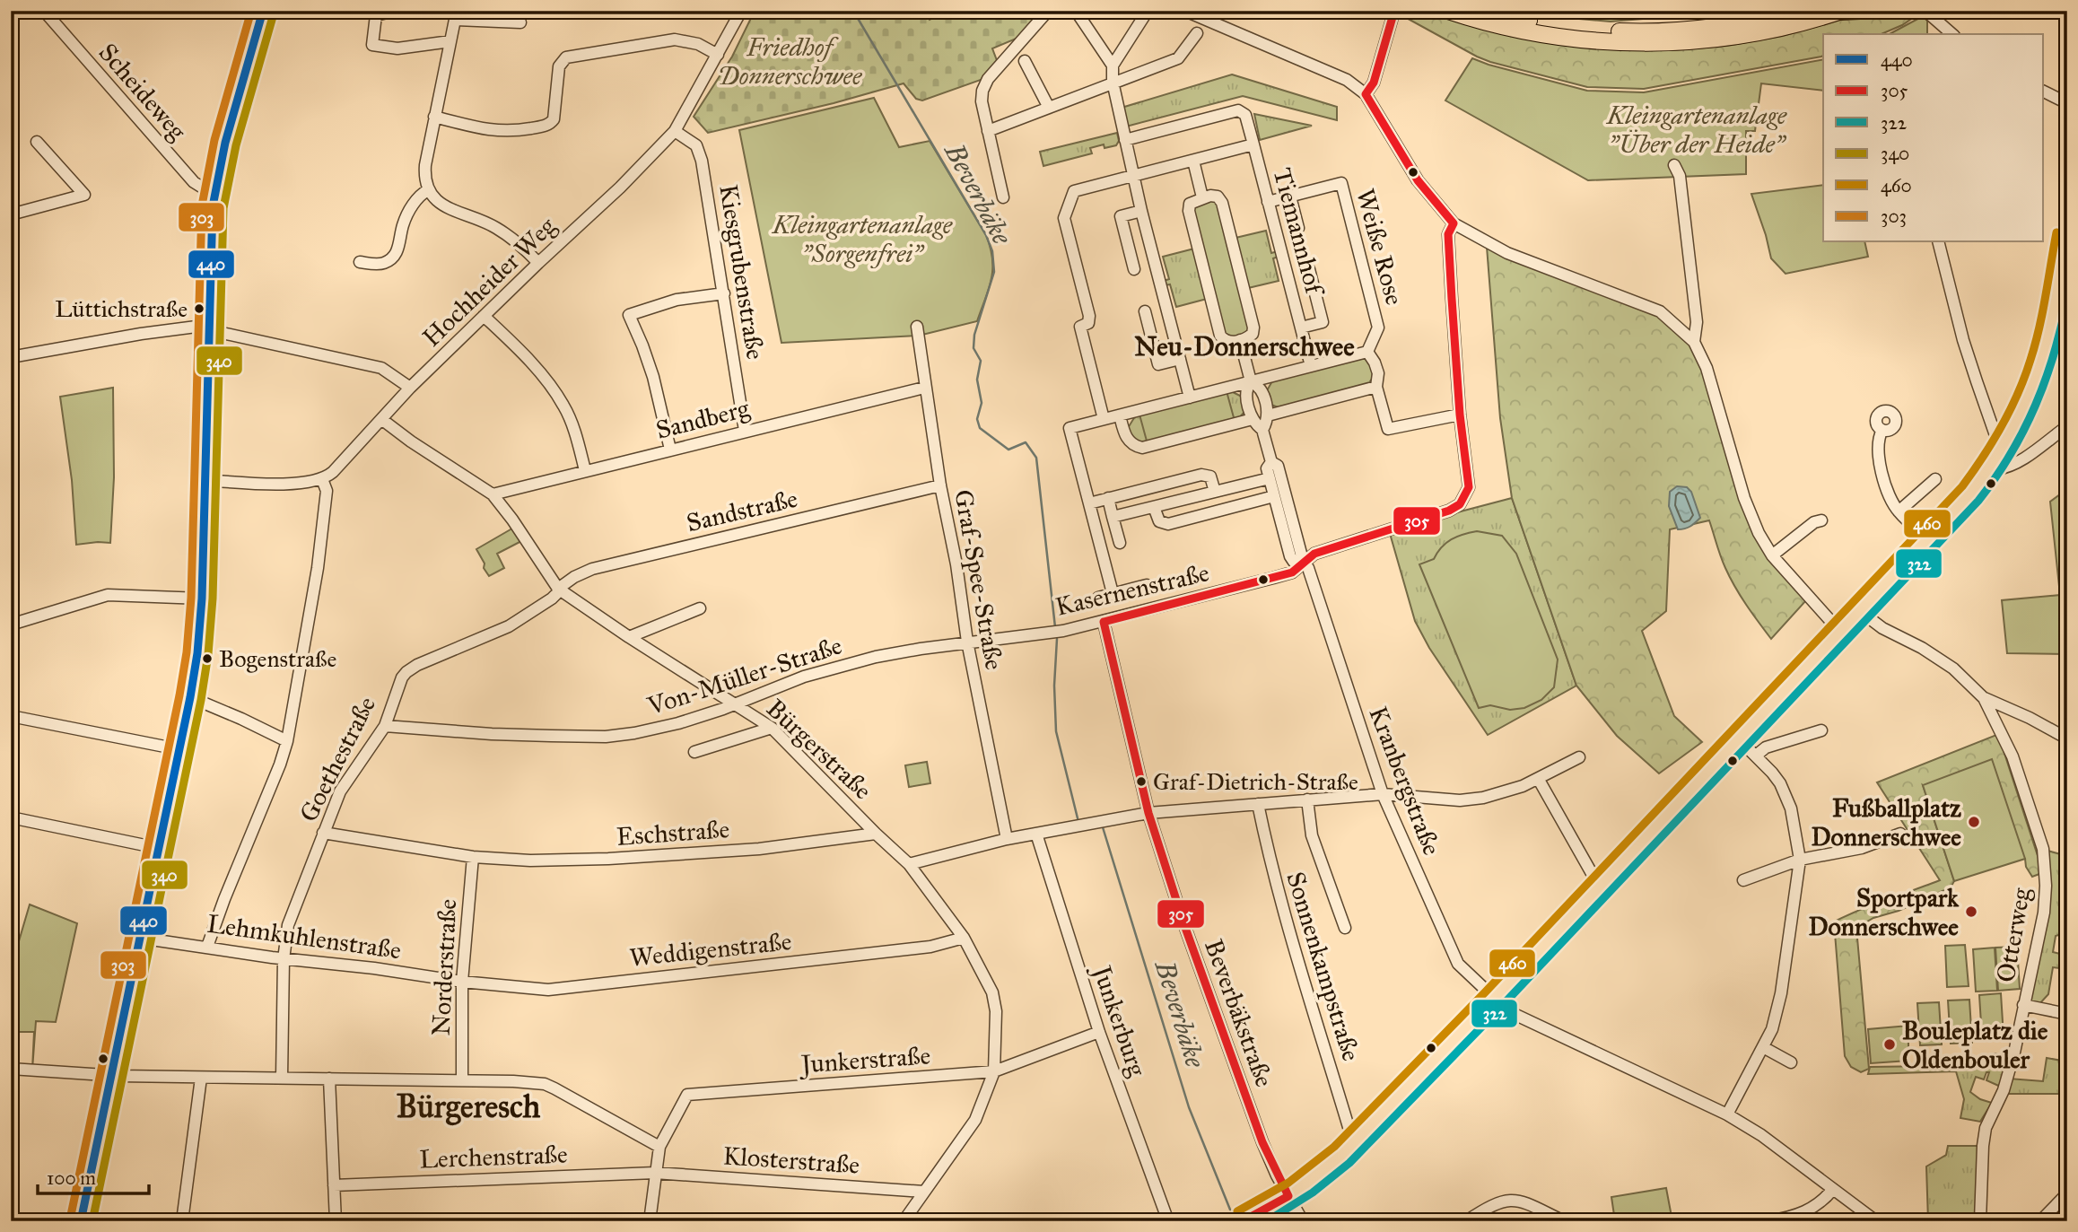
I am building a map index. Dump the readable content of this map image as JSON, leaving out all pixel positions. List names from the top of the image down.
{
  "streets": {
    "street": [
      "Scheideweg",
      "Tiemannhof",
      "Weiße Rose",
      "Kiesgrubenstraße",
      "Hochheider Weg",
      "Sandberg",
      "Sandstraße",
      "Graf-Spee-Straße",
      "Kasernenstraße",
      "Von-Müller-Straße",
      "Bürgerstraße",
      "Goethestraße",
      "Kranbergstraße",
      "Eschstraße",
      "Otterweg",
      "Lehmkuhlenstraße",
      "Weddigenstraße",
      "Sonnenkampstraße",
      "Norderstraße",
      "Beverbäkstraße",
      "Junkerburg",
      "Junkerstraße",
      "Lerchenstraße",
      "Klosterstraße"
    ]
  },
  "crossings": [
    ["Tiemannhof", "Weiße Rose"],
    ["Kiesgrubenstraße", "Hochheider Weg"],
    ["Kiesgrubenstraße", "Sandberg"],
    ["Hochheider Weg", "Bürgerstraße"],
    ["Sandberg", "Graf-Spee-Straße"],
    ["Sandberg", "Bürgerstraße"],
    ["Sandstraße", "Graf-Spee-Straße"],
    ["Sandstraße", "Bürgerstraße"],
    ["Sandstraße", "Goethestraße"],
    ["Graf-Spee-Straße", "Kasernenstraße"],
    ["Graf-Spee-Straße", "Von-Müller-Straße"],
    ["Kasernenstraße", "Von-Müller-Straße"],
    ["Kasernenstraße", "Kranbergstraße"],
    ["Kasernenstraße", "Beverbäkstraße"],
    ["Von-Müller-Straße", "Bürgerstraße"],
    ["Von-Müller-Straße", "Goethestraße"],
    ["Bürgerstraße", "Goethestraße"],
    ["Bürgerstraße", "Eschstraße"],
    ["Bürgerstraße", "Weddigenstraße"],
    ["Bürgerstraße", "Junkerstraße"],
    ["Bürgerstraße", "Klosterstraße"],
    ["Goethestraße", "Eschstraße"],
    ["Goethestraße", "Lehmkuhlenstraße"],
    ["Eschstraße", "Norderstraße"],
    ["Lehmkuhlenstraße", "Weddigenstraße"],
    ["Lehmkuhlenstraße", "Norderstraße"],
    ["Weddigenstraße", "Norderstraße"],
    ["Junkerburg", "Junkerstraße"],
    ["Lerchenstraße", "Klosterstraße"]
  ],
  "districts": ["Neu-Donnerschwee", "Bürgeresch"],
  "water": ["Beverbäke"],
  "parks": ["Friedhof Donnerschwee", "Kleingartenanlage \"Über der Heide\"", "Kleingartenanlage \"Sorgenfrei\""],
  "places": [
    "Lüttichstraße",
    "Bogenstraße",
    "Graf-Dietrich-Straße",
    "Fußballplatz Donnerschwee",
    "Sportpark Donnerschwee",
    "Bouleplatz die Oldenbouler"
  ],
  "lines": [
    "transit line 440",
    "transit line 305",
    "transit line 303",
    "transit line 340",
    "transit line 460",
    "transit line 322"
  ],
  "legend": [
    "440",
    "305",
    "322",
    "340",
    "460",
    "303"
  ],
  "scale_bar": "100 m"
}
